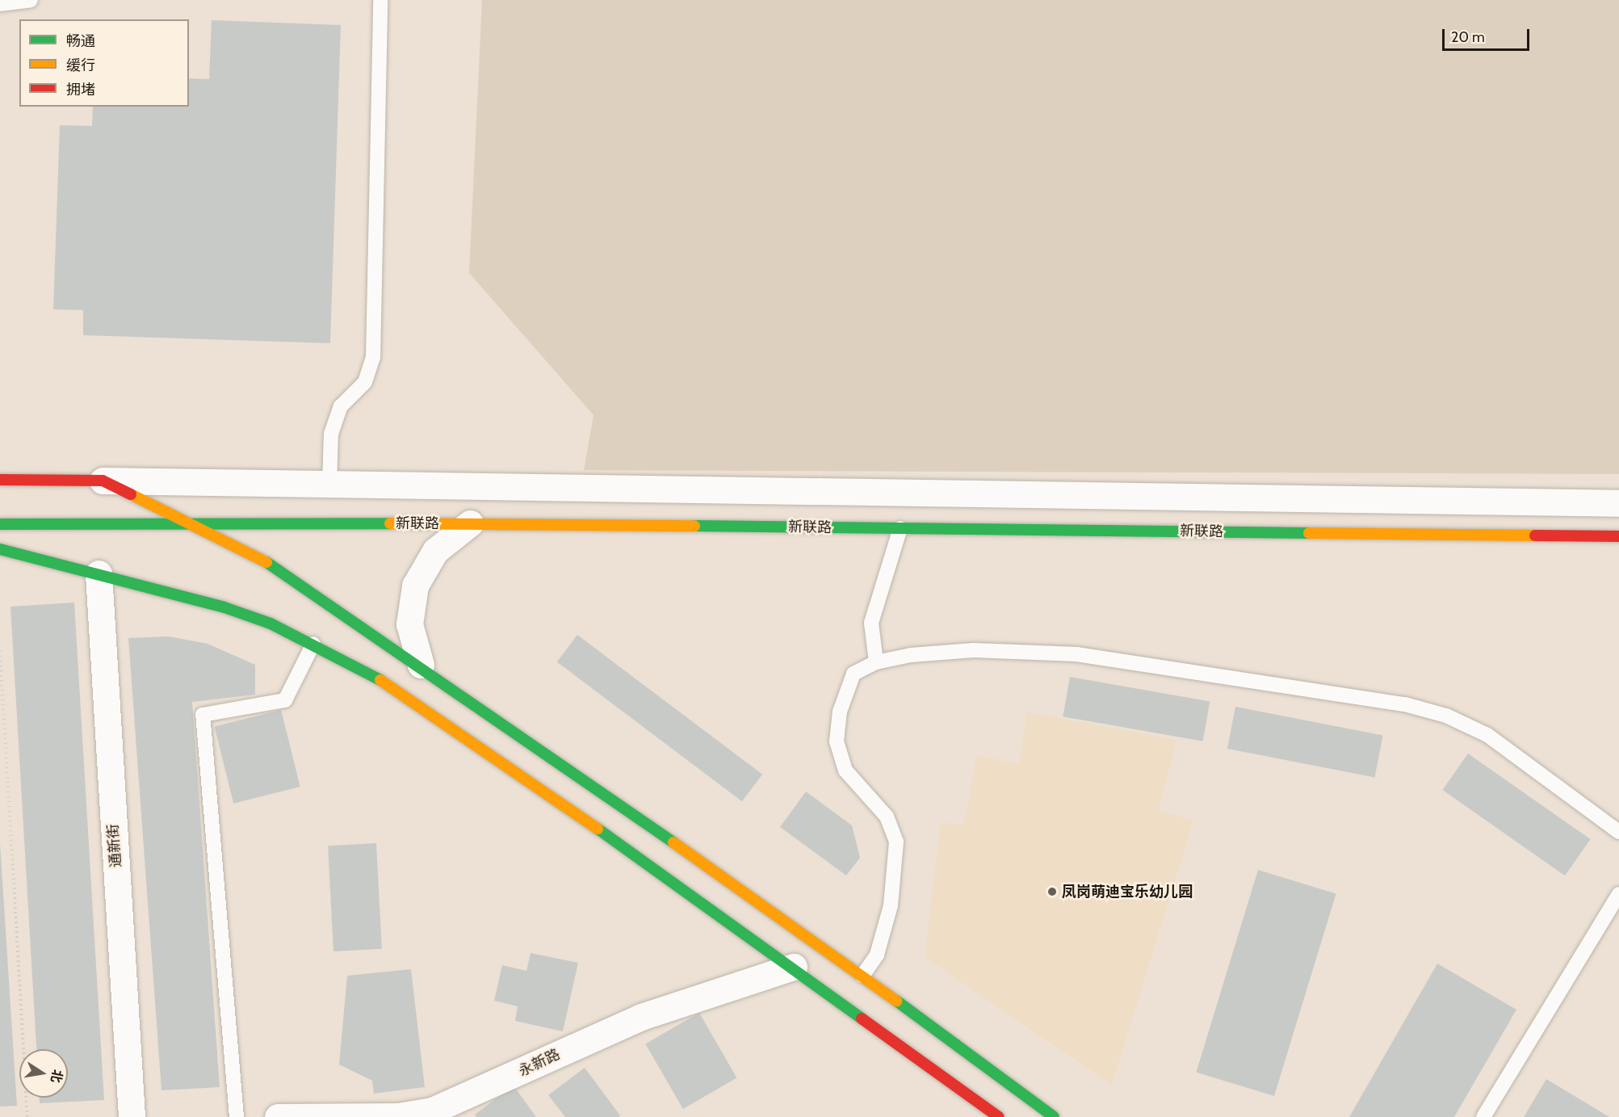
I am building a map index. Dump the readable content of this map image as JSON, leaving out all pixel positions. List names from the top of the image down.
{
  "streets": {
    "street": ["新联路", "通新街", "永新路"]
  },
  "places": ["凤岗萌迪宝乐幼儿园"],
  "legend": ["畅通", "缓行", "拥堵"],
  "scale_bar": "20 m",
  "north": "right"
}
